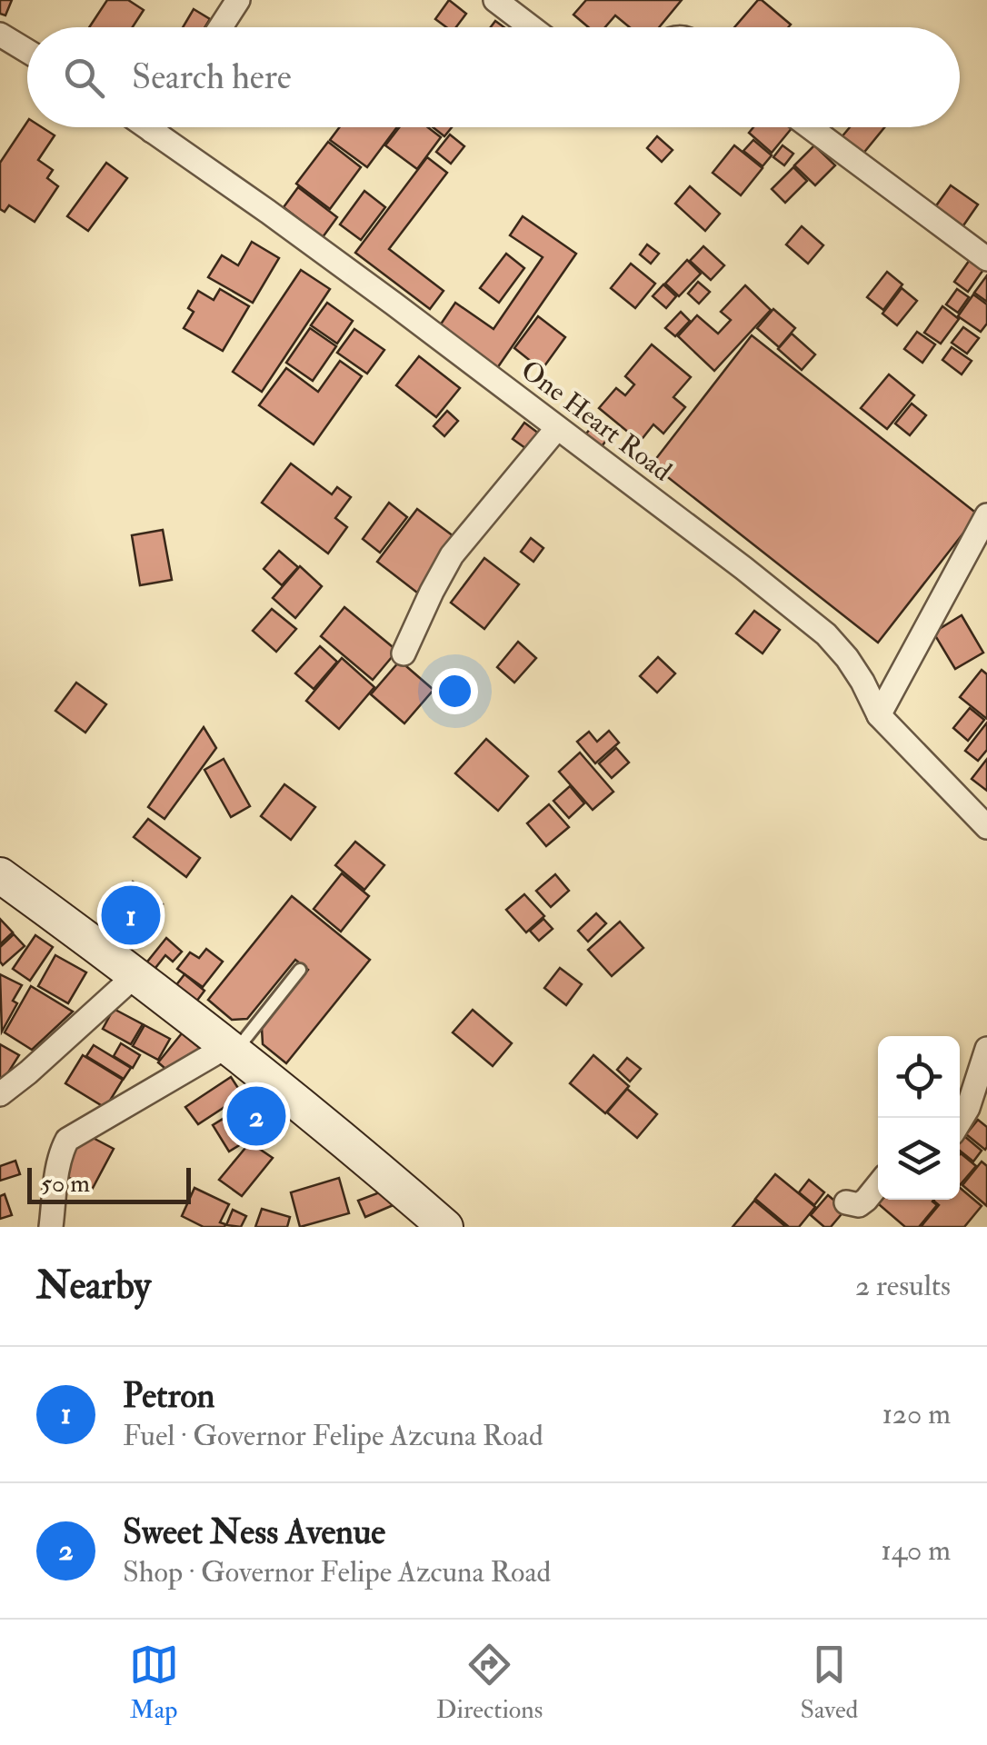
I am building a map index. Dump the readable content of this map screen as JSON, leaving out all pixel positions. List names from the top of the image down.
{
  "streets": {
    "street": ["One Heart Road"]
  },
  "scale_bar": "50 m",
  "page": {
    "search": "Search here",
    "pins": ["1", "2"],
    "scale": "50 m",
    "heading": ["Nearby", "2 results"],
    "list": [
      {
        "mark": "1",
        "name": "Petron",
        "note": "Fuel · Governor Felipe Azcuna Road",
        "value": "120 m"
      },
      {
        "mark": "2",
        "name": "Sweet Ness Avenue",
        "note": "Shop · Governor Felipe Azcuna Road",
        "value": "140 m"
      }
    ],
    "nav": ["Map", "Directions", "Saved"]
  }
}
